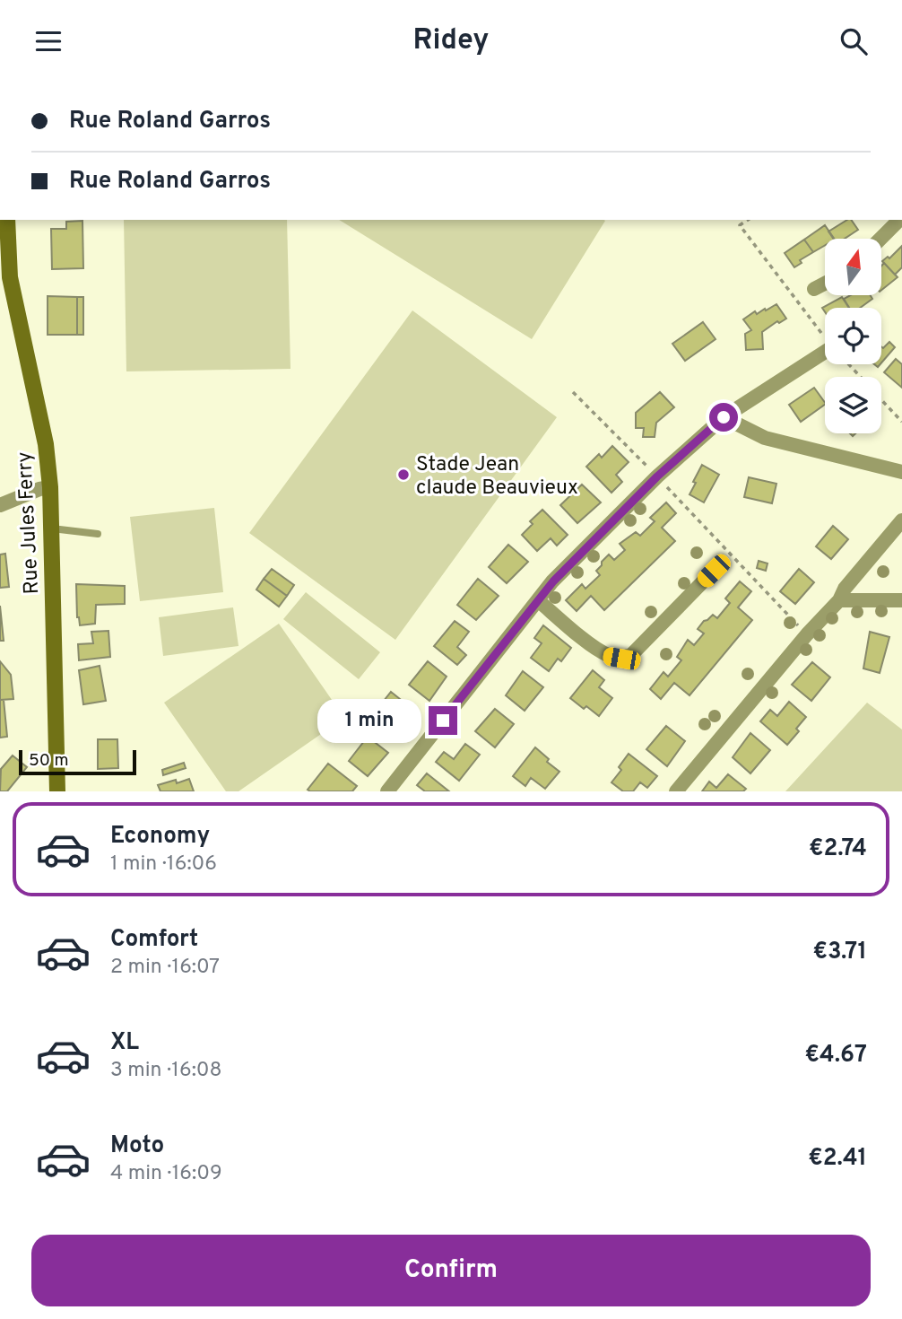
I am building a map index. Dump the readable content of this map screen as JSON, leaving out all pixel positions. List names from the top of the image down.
{
  "streets": {
    "main road": ["Rue Jules Ferry"]
  },
  "places": ["Stade Jean claude Beauvieux"],
  "scale_bar": "50 m",
  "north": "top",
  "page": {
    "header": "Ridey",
    "banner": ["Rue Roland Garros", "Rue Roland Garros"],
    "bubble": "1 min",
    "scale": "50 m",
    "list": [
      {
        "name": "Economy",
        "note": "1 min · 16:06",
        "value": "€2.74"
      },
      {
        "name": "Comfort",
        "note": "2 min · 16:07",
        "value": "€3.71"
      },
      {
        "name": "XL",
        "note": "3 min · 16:08",
        "value": "€4.67"
      },
      {
        "name": "Moto",
        "note": "4 min · 16:09",
        "value": "€2.41"
      }
    ],
    "buttons": "Confirm"
  }
}
